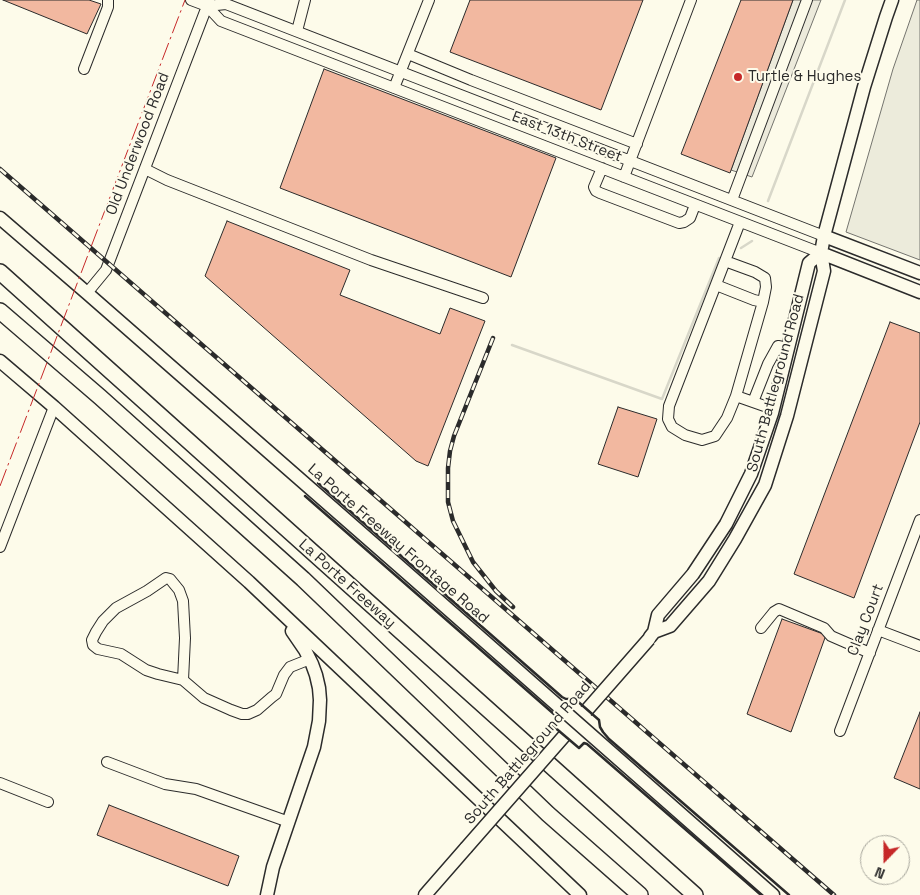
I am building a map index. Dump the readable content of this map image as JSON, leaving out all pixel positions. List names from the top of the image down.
{
  "streets": {
    "highway": ["La Porte Freeway"],
    "main road": ["East 13th Street", "South Battleground Road", "La Porte Freeway Frontage Road"],
    "street": ["Old Underwood Road", "Clay Court"]
  },
  "crossings": [
    ["East 13th Street", "Old Underwood Road"],
    ["East 13th Street", "South Battleground Road"],
    ["Old Underwood Road", "La Porte Freeway Frontage Road"],
    ["South Battleground Road", "La Porte Freeway Frontage Road"]
  ],
  "places": ["Turtle & Hughes"],
  "north": "bottom"
}
